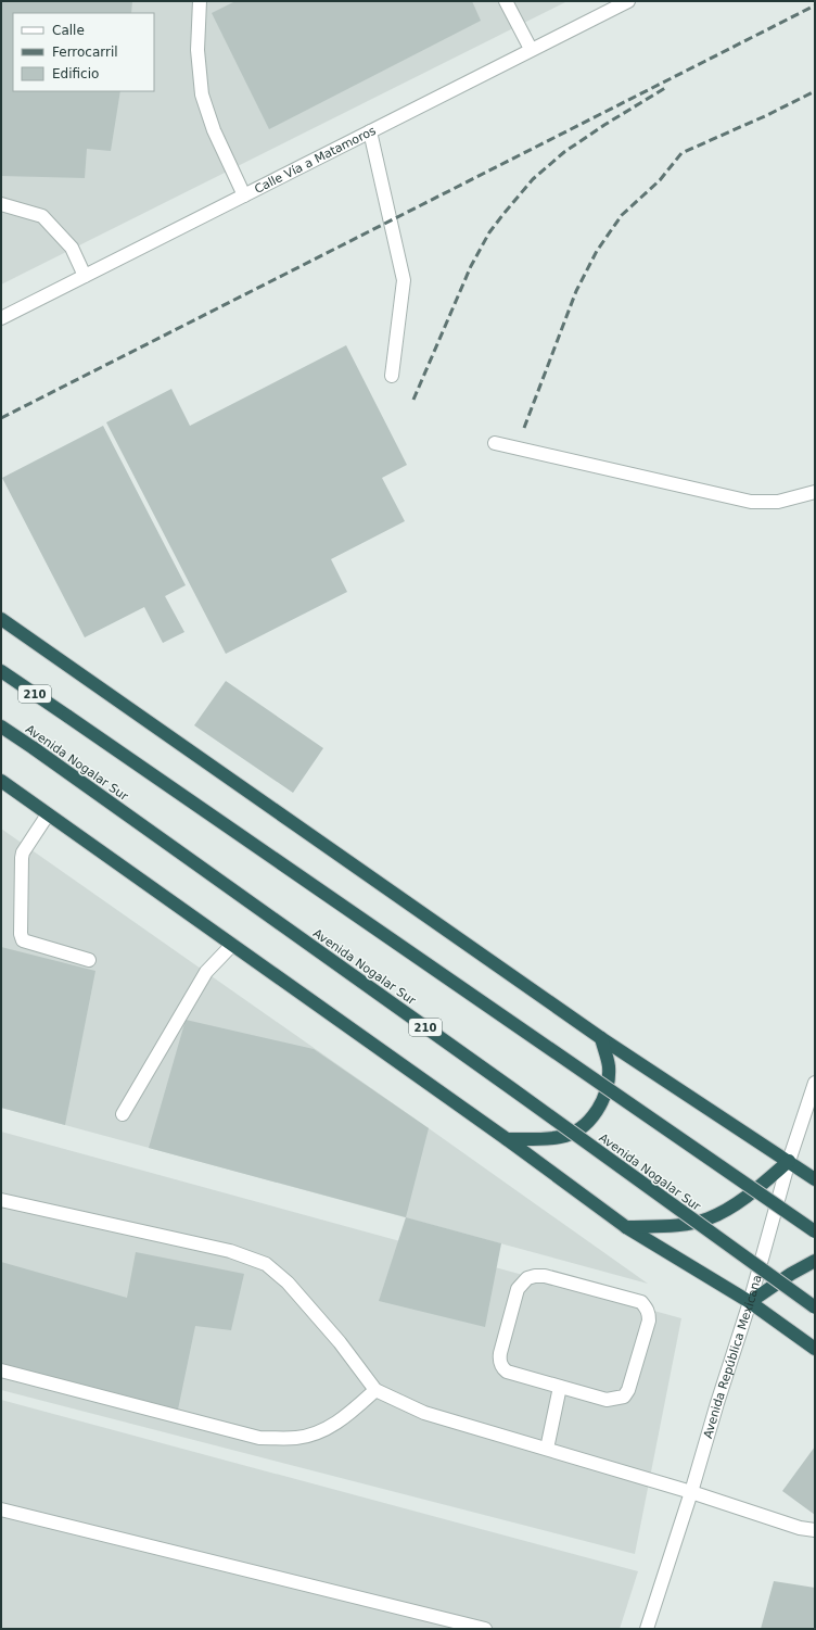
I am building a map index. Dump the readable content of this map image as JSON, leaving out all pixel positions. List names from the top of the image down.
{
  "streets": {
    "highway": ["210", "Avenida Nogalar Sur"],
    "street": ["Calle Vía a Matamoros", "Avenida República Mexicana"]
  },
  "legend": ["Calle", "Ferrocarril", "Edificio"]
}
